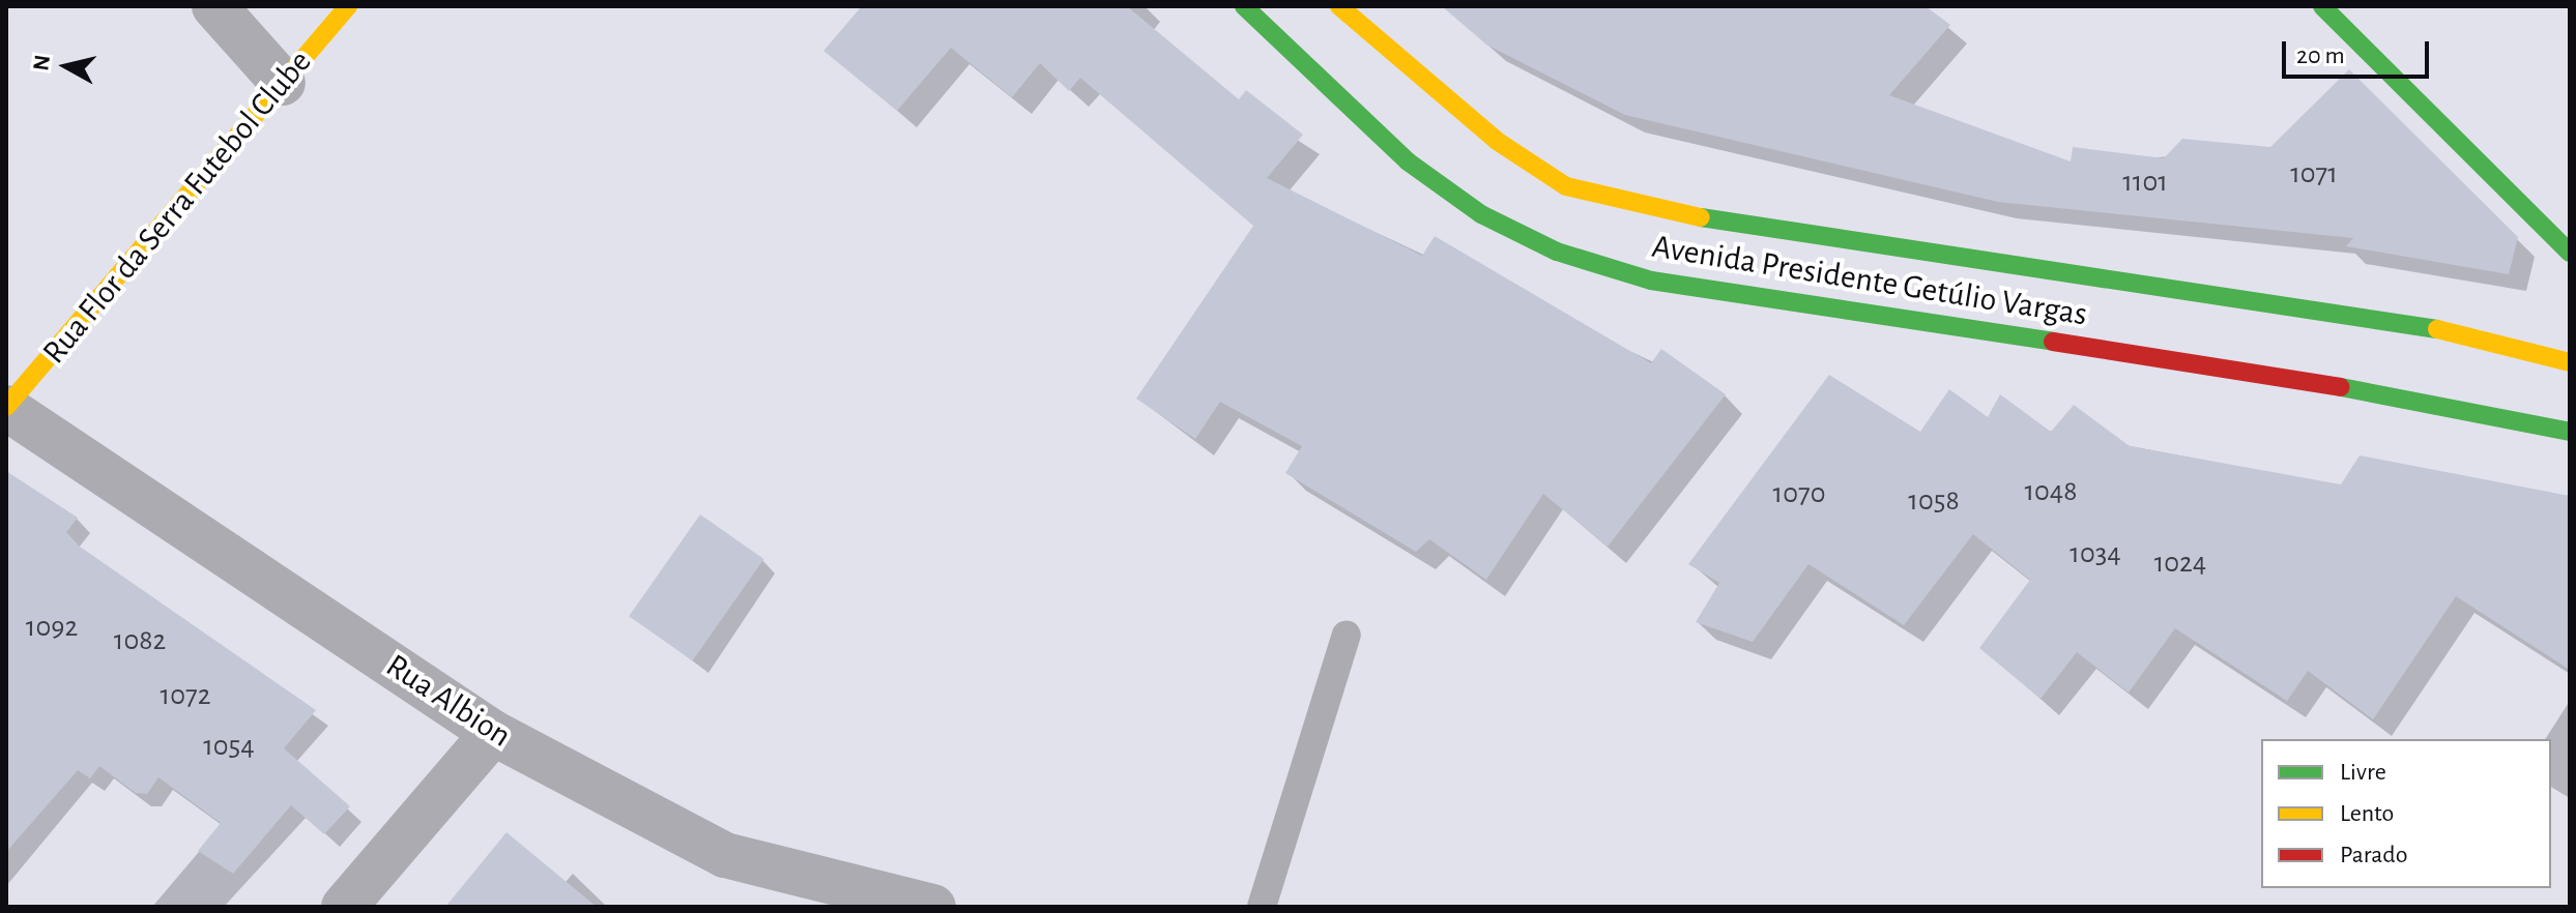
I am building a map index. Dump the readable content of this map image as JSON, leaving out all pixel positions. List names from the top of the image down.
{
  "streets": {
    "main road": ["Rua Flor da Serra Futebol Clube", "Avenida Presidente Getúlio Vargas"],
    "street": ["Rua Albion"]
  },
  "crossings": [
    ["Rua Flor da Serra Futebol Clube", "Rua Albion"]
  ],
  "house_numbers": [
    "1071",
    "1101",
    "1048",
    "1070",
    "1058",
    "1034",
    "1024",
    "1092",
    "1082",
    "1072",
    "1054"
  ],
  "legend": ["Livre", "Lento", "Parado"],
  "scale_bar": "20 m",
  "north": "left"
}
